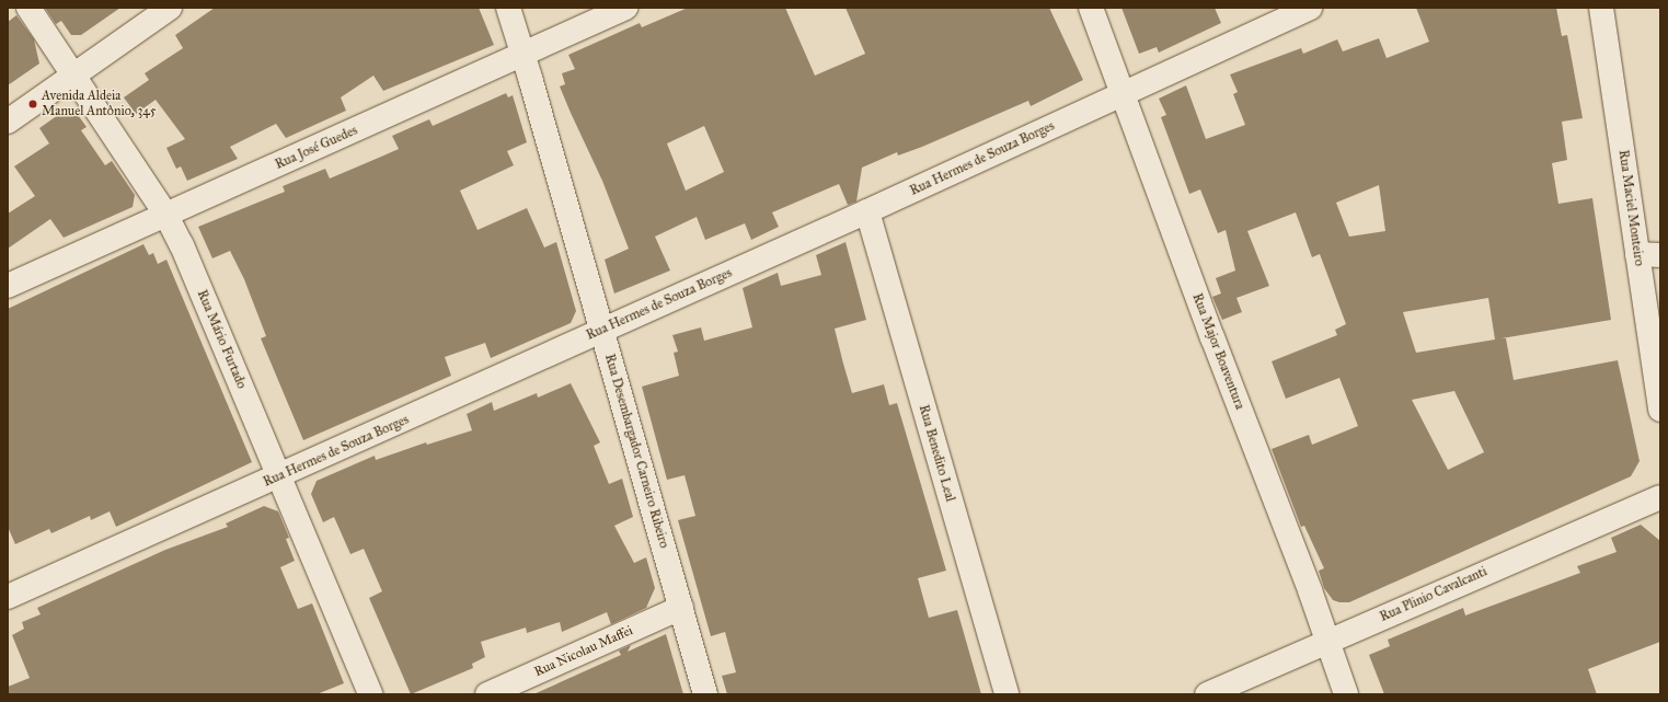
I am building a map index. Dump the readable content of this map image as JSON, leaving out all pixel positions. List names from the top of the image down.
{
  "streets": {
    "street": [
      "Rua José Guedes",
      "Rua Hermes de Souza Borges",
      "Rua Maciel Monteiro",
      "Rua Mário Furtado",
      "Rua Major Boaventura",
      "Rua Desembargador Carneiro Ribeiro",
      "Rua Benedito Leal",
      "Rua Plinio Cavalcanti",
      "Rua Nicolau Maffei"
    ]
  },
  "crossings": [
    ["Rua José Guedes", "Rua Mário Furtado"],
    ["Rua José Guedes", "Rua Desembargador Carneiro Ribeiro"],
    ["Rua Hermes de Souza Borges", "Rua Mário Furtado"],
    ["Rua Hermes de Souza Borges", "Rua Major Boaventura"],
    ["Rua Hermes de Souza Borges", "Rua Desembargador Carneiro Ribeiro"],
    ["Rua Hermes de Souza Borges", "Rua Benedito Leal"],
    ["Rua Major Boaventura", "Rua Plinio Cavalcanti"],
    ["Rua Desembargador Carneiro Ribeiro", "Rua Nicolau Maffei"]
  ],
  "places": ["Avenida Aldeia Manuel Antônio, 345"]
}
